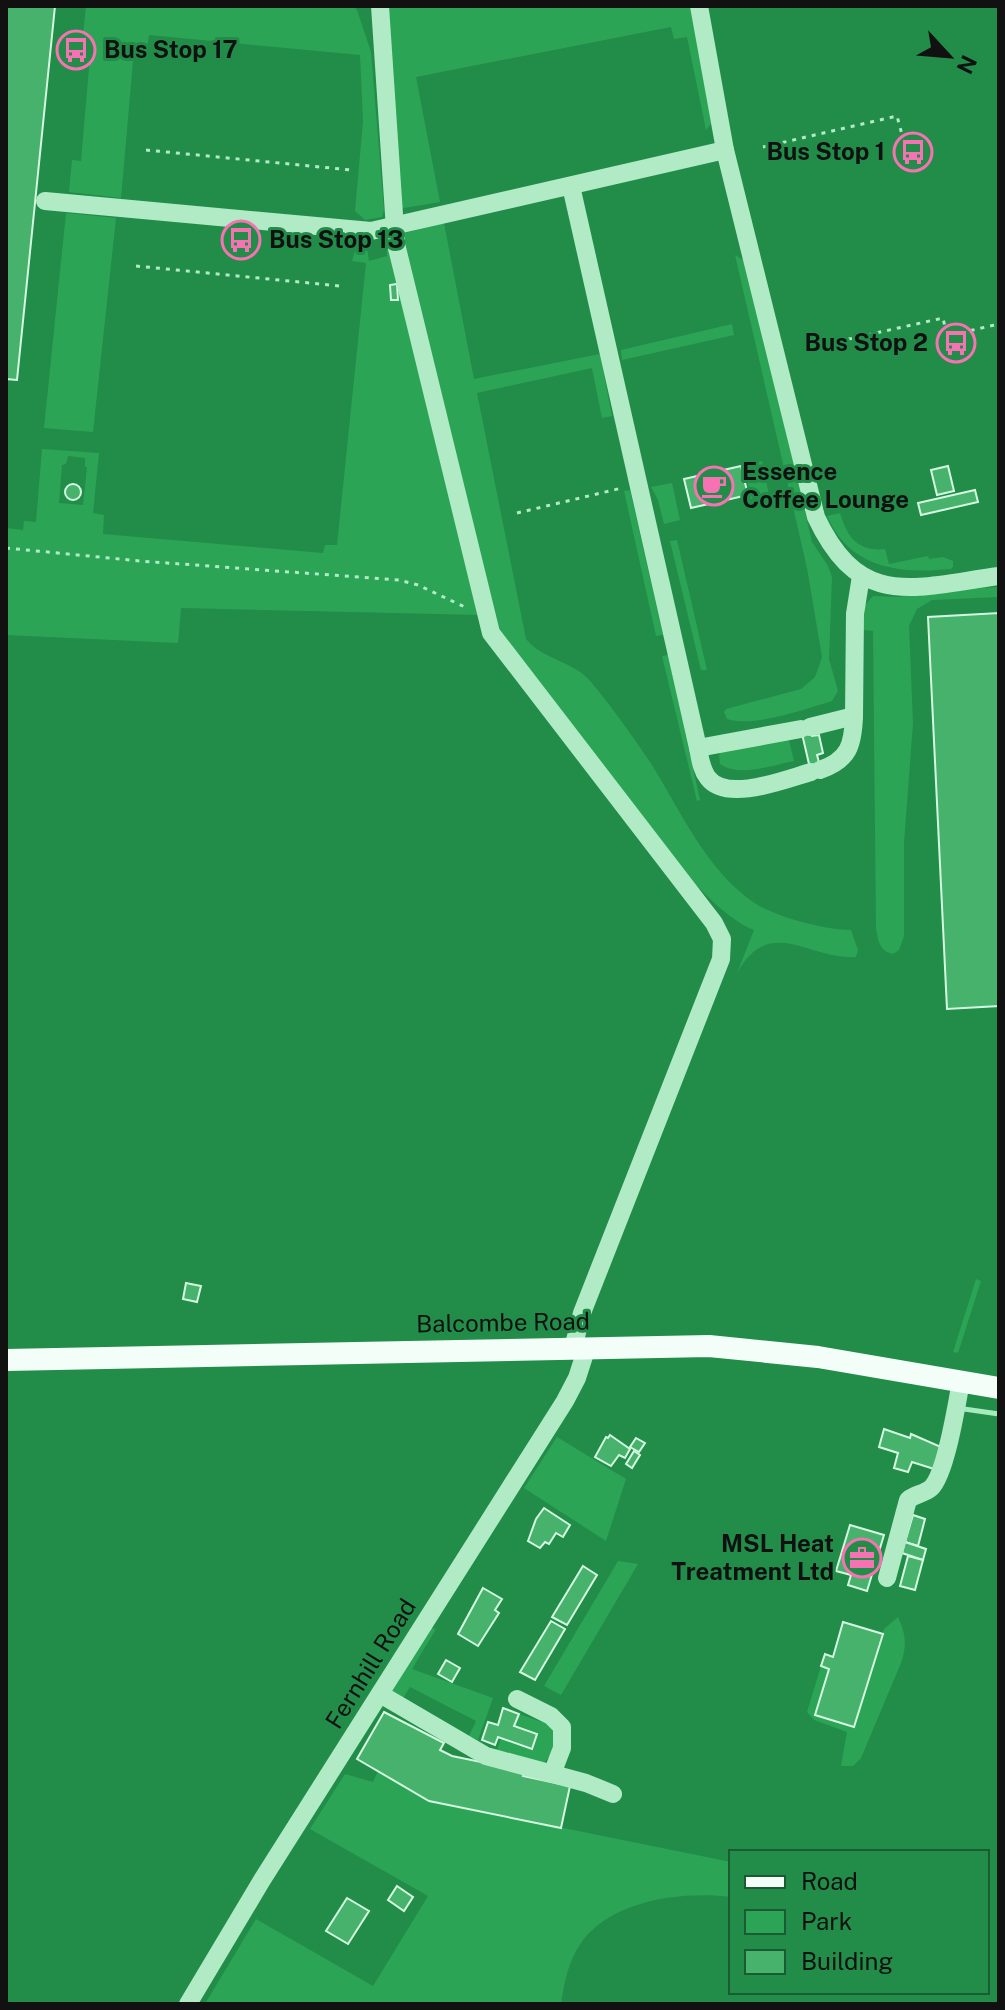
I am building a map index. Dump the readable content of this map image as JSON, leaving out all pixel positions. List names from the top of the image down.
{
  "streets": {
    "main road": ["Balcombe Road"],
    "street": ["Fernhill Road"]
  },
  "crossings": [
    ["Balcombe Road", "Fernhill Road"]
  ],
  "places": {
    "bus stop": [
      "Bus Stop 17",
      "Bus Stop 1",
      "Bus Stop 13",
      "Bus Stop 2"
    ],
    "cafe": ["Essence Coffee Lounge"],
    "office": ["MSL Heat Treatment Ltd"]
  },
  "legend": ["Road", "Park", "Building"],
  "north": "bottom right"
}
